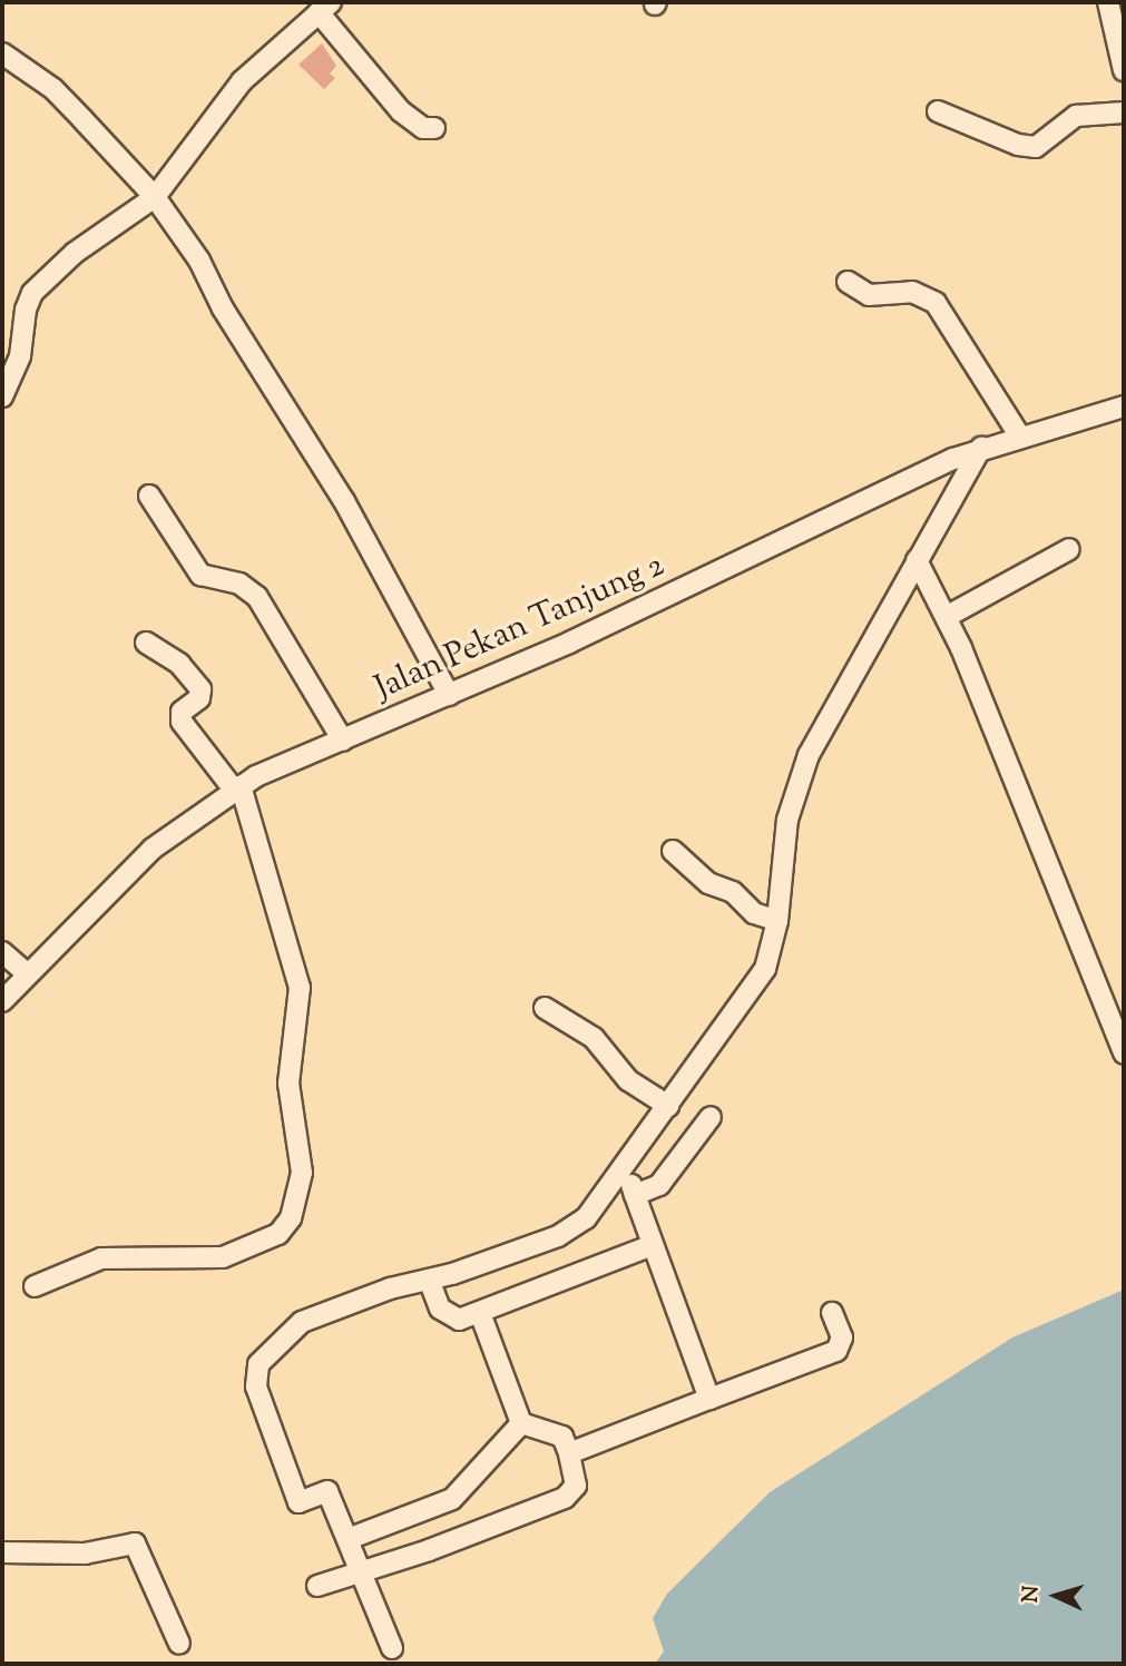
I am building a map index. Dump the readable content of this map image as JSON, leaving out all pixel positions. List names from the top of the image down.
{
  "streets": {
    "street": ["Jalan Pekan Tanjung 2"]
  },
  "north": "left"
}
